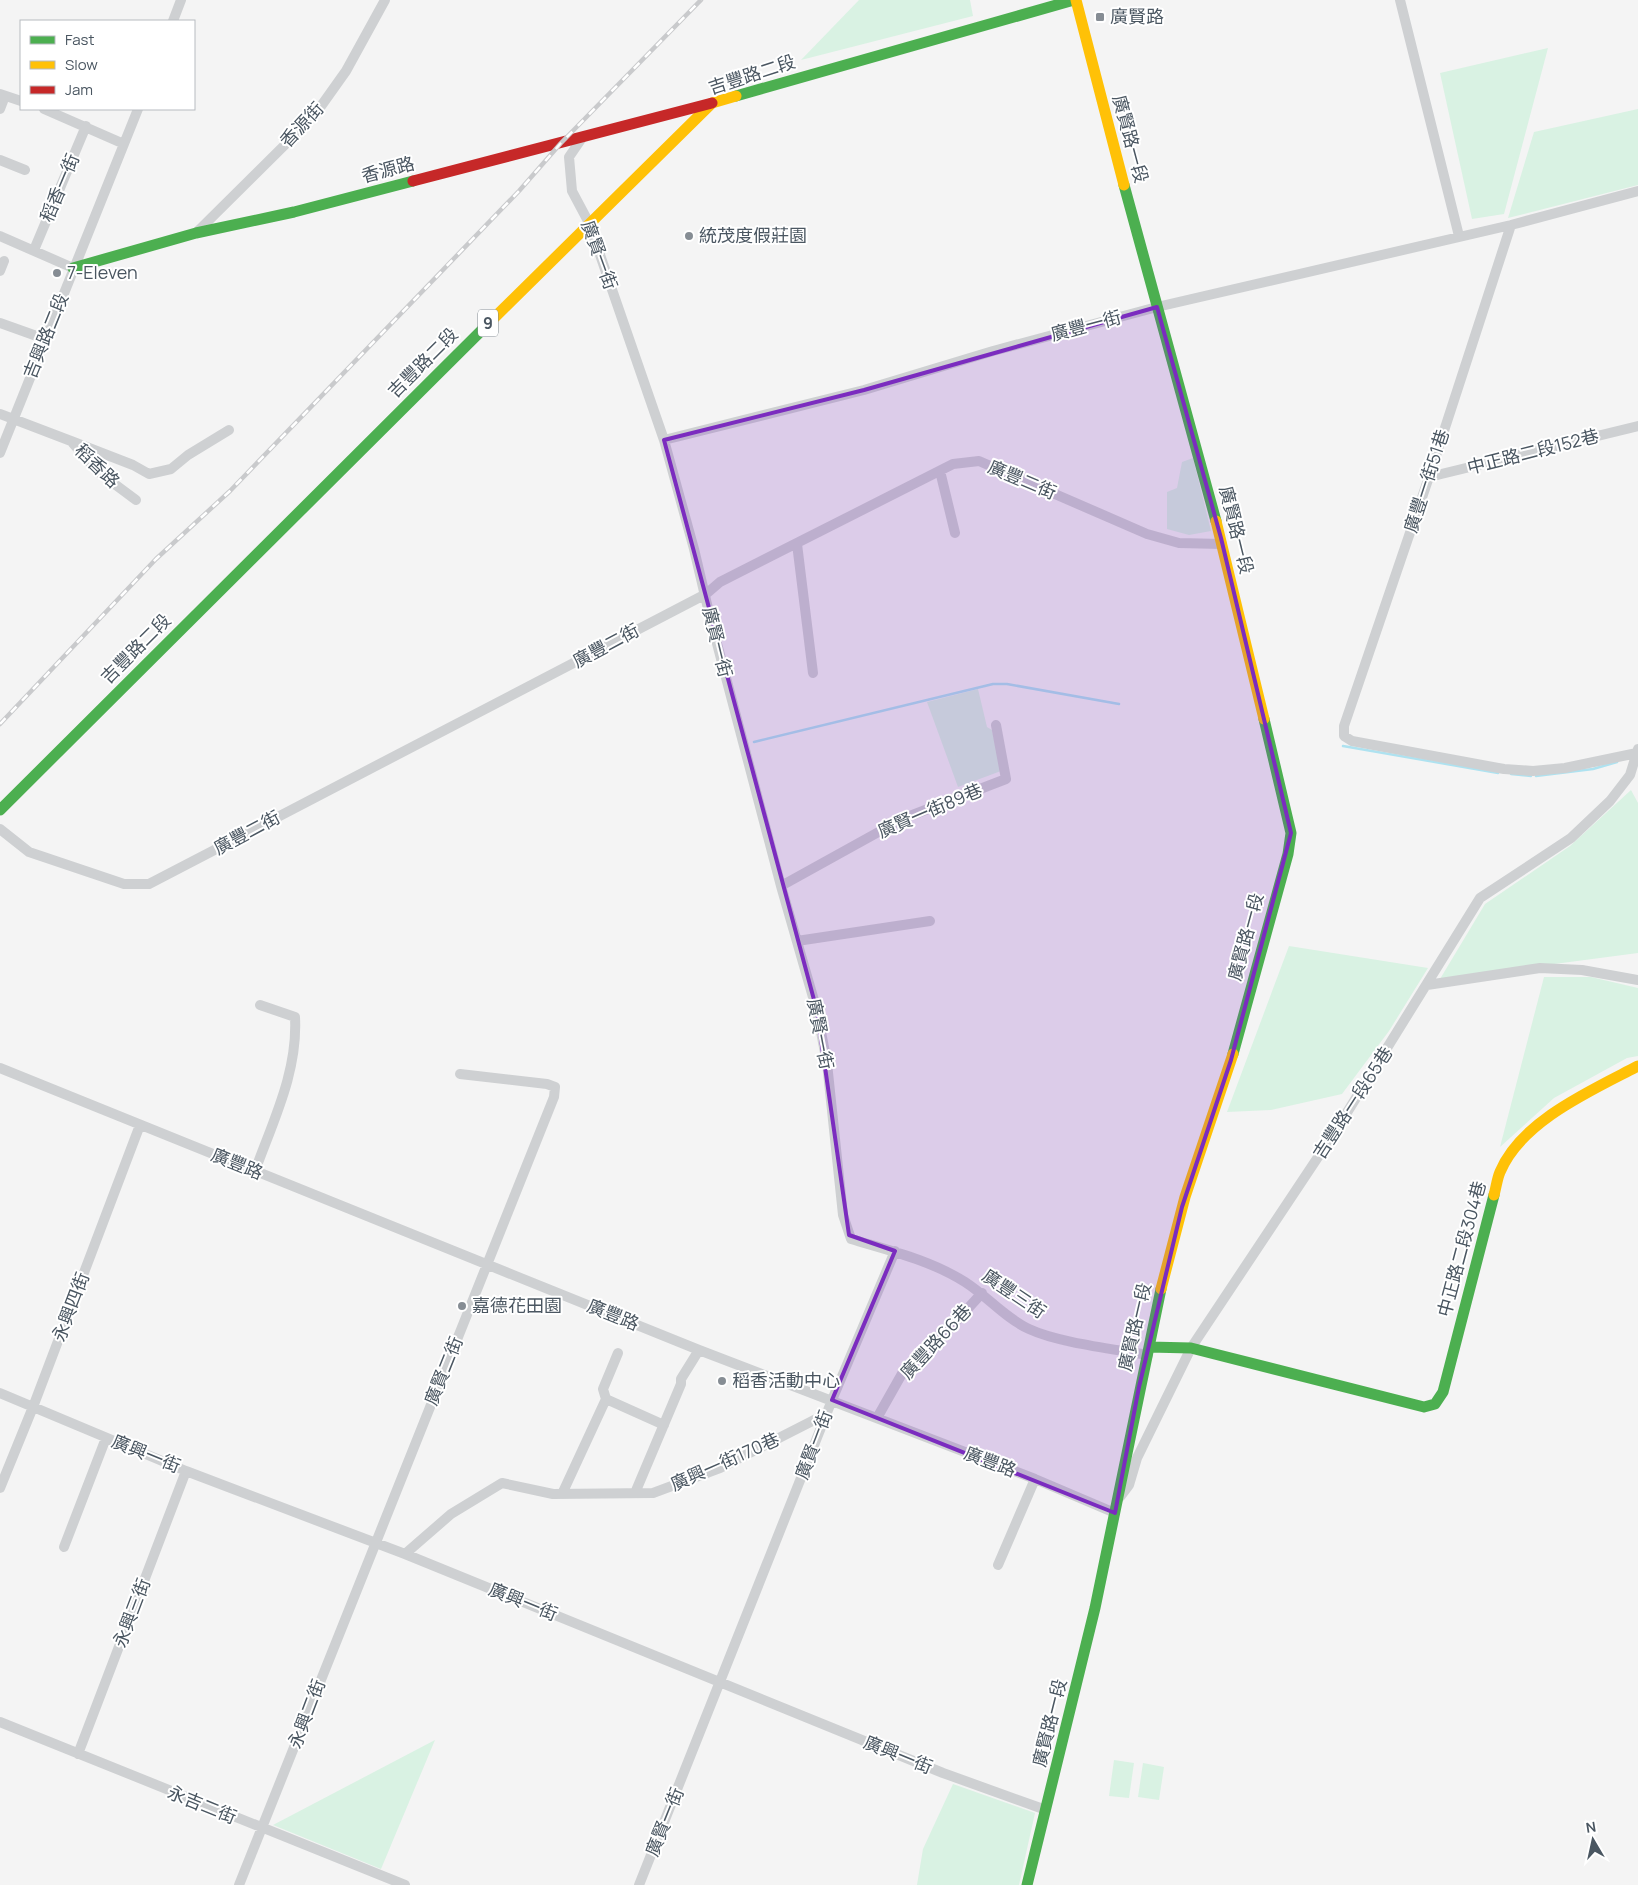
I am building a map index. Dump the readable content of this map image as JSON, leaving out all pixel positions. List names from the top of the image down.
{
  "streets": {
    "street": [
      "吉豐路二段",
      "香源街",
      "廣賢路一段",
      "香源路",
      "稻香一街",
      "廣賢一街",
      "9",
      "廣豐一街",
      "吉興路二段",
      "中正路二段152巷",
      "稻香路",
      "廣豐二街",
      "廣豐一街51巷",
      "廣賢一街89巷",
      "吉豐路一段65巷",
      "廣豐路",
      "中正路二段304巷",
      "廣豐三街",
      "永興四街",
      "廣豐路66巷",
      "廣賢二街",
      "廣興一街",
      "廣興一街170巷",
      "永興三街",
      "永興二街",
      "永吉二街"
    ]
  },
  "crossings": [
    ["吉豐路二段", "廣賢路一段"],
    ["吉豐路二段", "香源路"],
    ["吉豐路二段", "廣賢一街"],
    ["香源街", "香源路"],
    ["廣賢路一段", "廣豐一街"],
    ["廣賢路一段", "廣豐二街"],
    ["廣賢路一段", "吉豐路一段65巷"],
    ["廣賢路一段", "廣豐路"],
    ["廣賢路一段", "廣豐三街"],
    ["廣賢路一段", "廣興一街"],
    ["香源路", "廣賢一街"],
    ["香源路", "吉興路二段"],
    ["廣賢一街", "廣豐一街"],
    ["廣賢一街", "廣豐二街"],
    ["廣賢一街", "廣賢一街89巷"],
    ["廣賢一街", "廣豐路"],
    ["廣賢一街", "廣豐三街"],
    ["廣賢一街", "廣興一街"],
    ["廣賢一街", "廣興一街170巷"],
    ["廣豐一街", "廣豐一街51巷"],
    ["吉興路二段", "稻香路"],
    ["中正路二段152巷", "廣豐一街51巷"],
    ["廣豐一街51巷", "吉豐路一段65巷"],
    ["吉豐路一段65巷", "廣豐三街"],
    ["廣豐路", "永興四街"],
    ["廣豐路", "廣豐路66巷"],
    ["廣豐路", "廣賢二街"],
    ["中正路二段304巷", "廣豐三街"],
    ["廣豐三街", "廣豐路66巷"],
    ["永興四街", "廣興一街"],
    ["廣賢二街", "廣興一街"],
    ["廣賢二街", "永興二街"],
    ["廣興一街", "廣興一街170巷"],
    ["廣興一街", "永興三街"],
    ["廣興一街", "永興二街"],
    ["永興三街", "永吉二街"],
    ["永興二街", "永吉二街"]
  ],
  "places": {
    "transit": ["廣賢路"],
    "other": [
      "統茂度假莊園",
      "7-Eleven",
      "嘉德花田園",
      "稻香活動中心"
    ]
  },
  "legend": ["Fast", "Slow", "Jam"],
  "north": "top"
}
